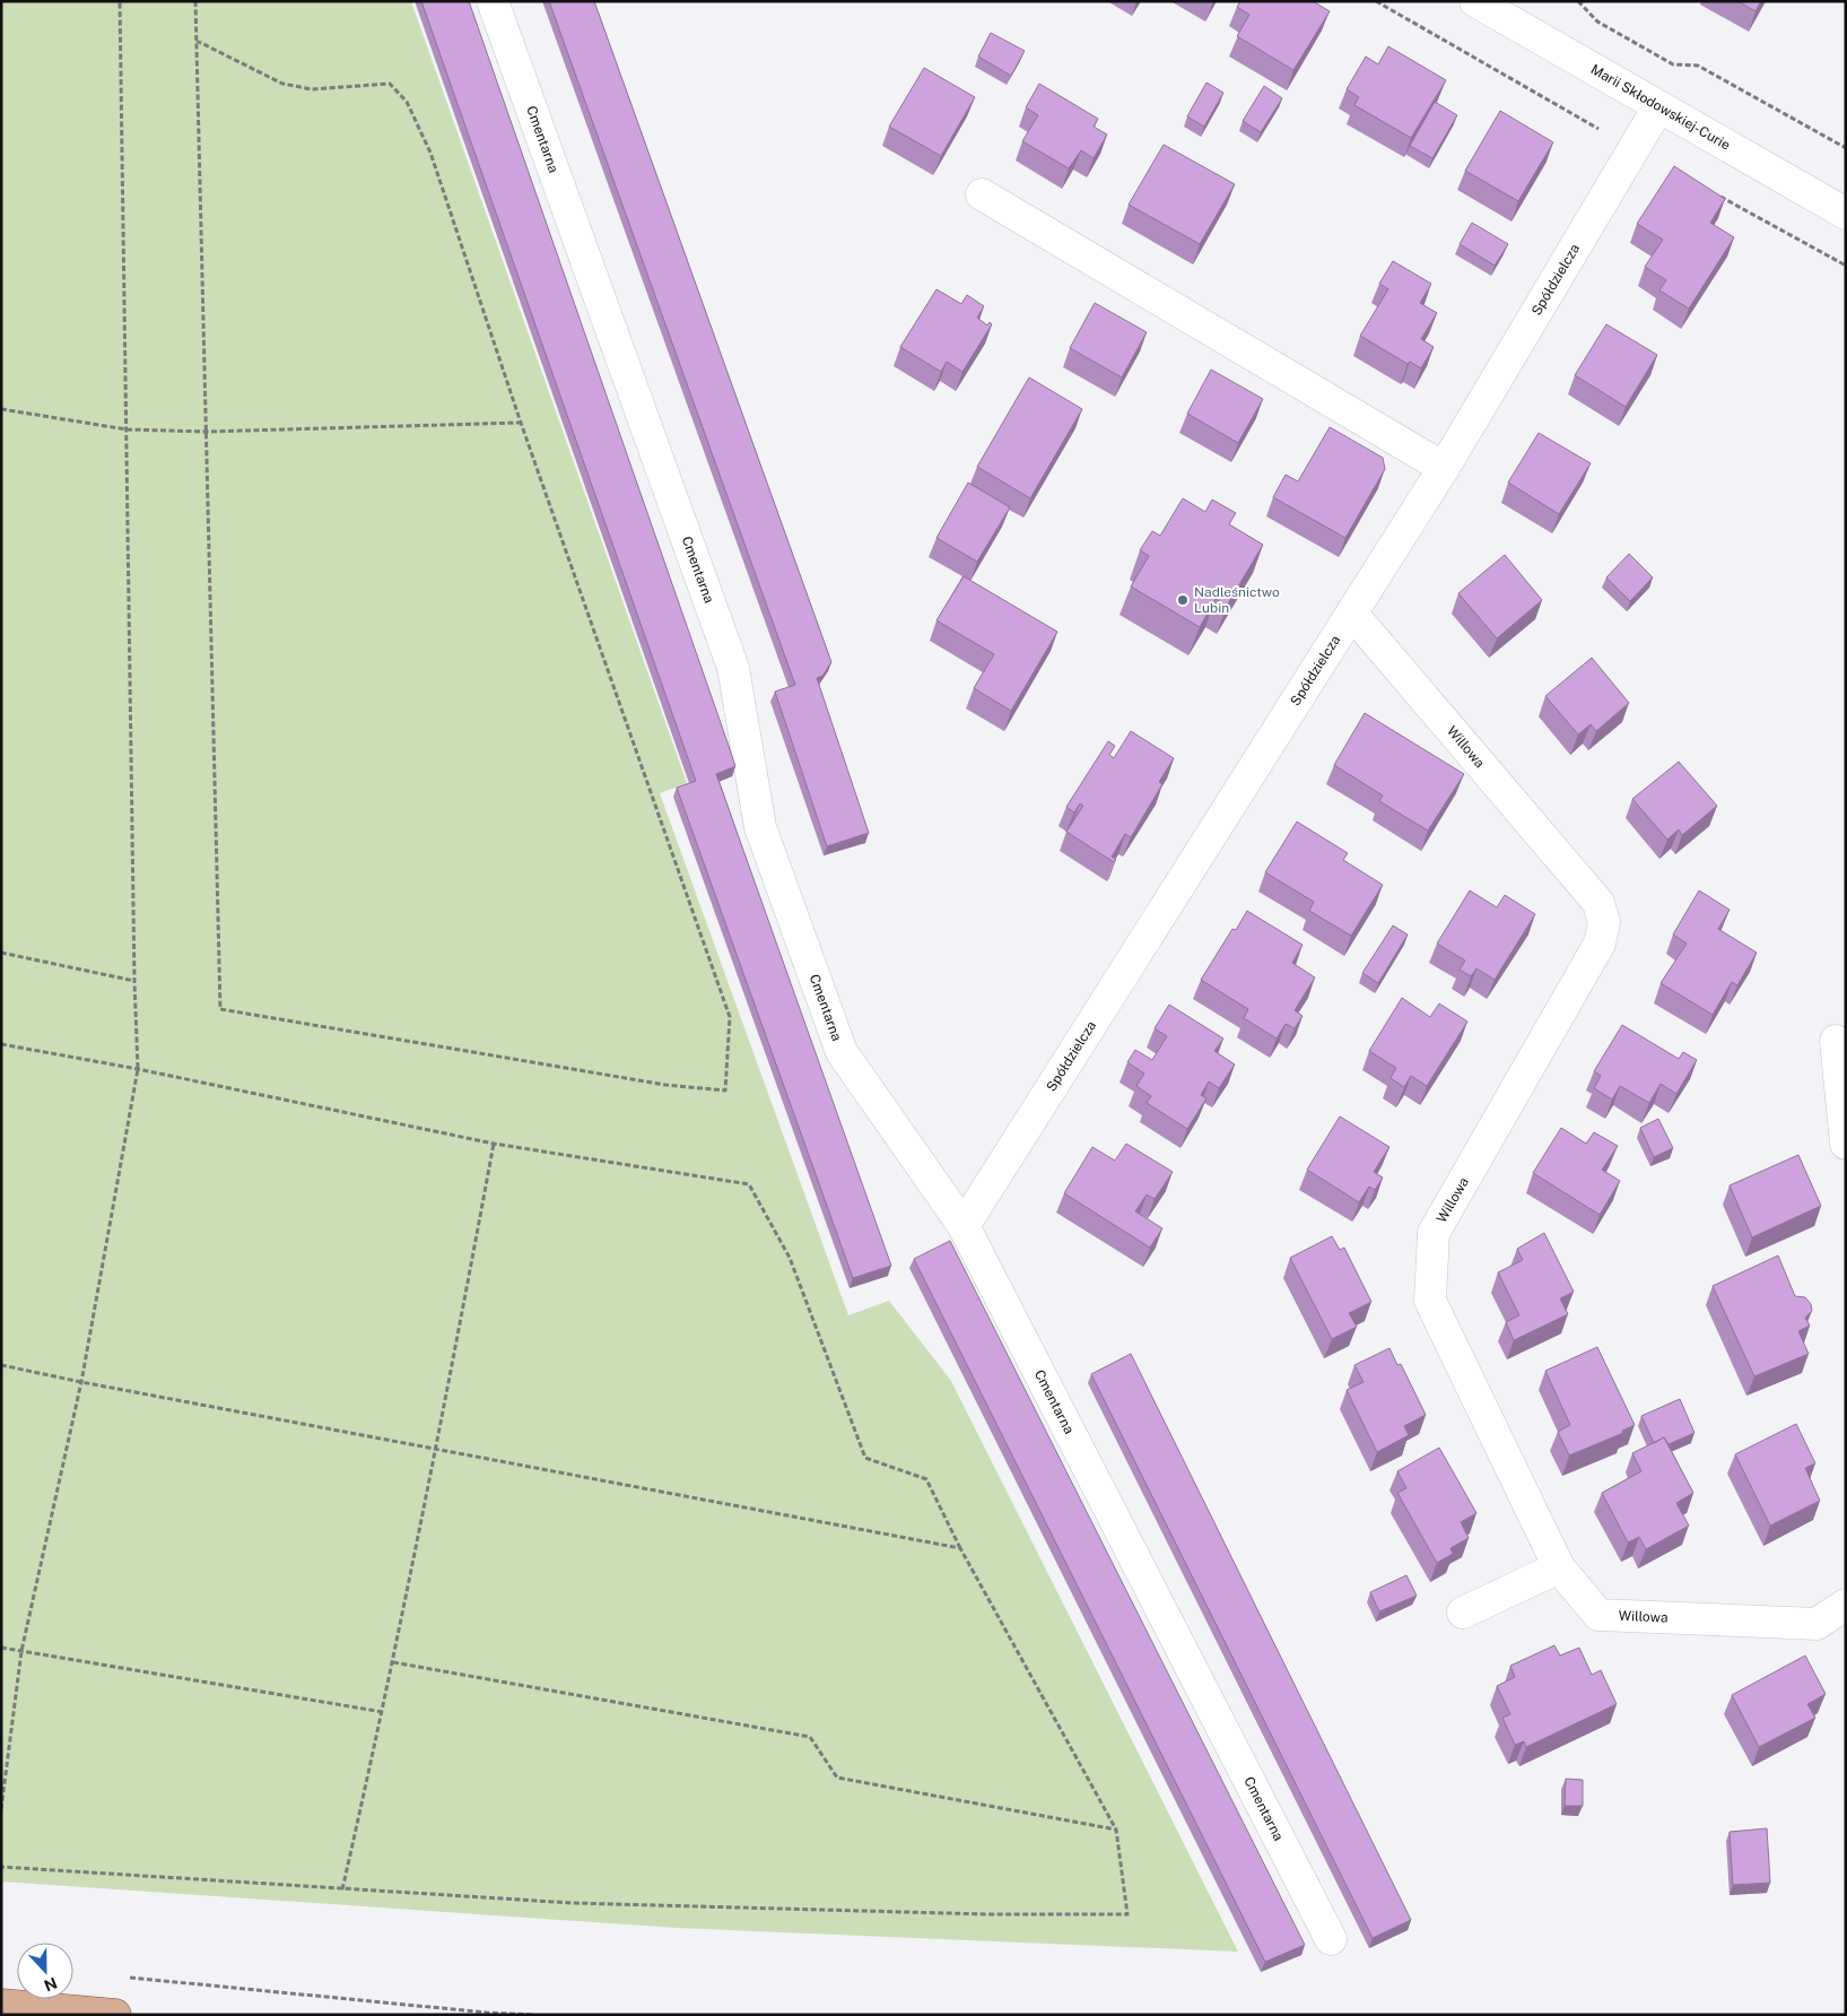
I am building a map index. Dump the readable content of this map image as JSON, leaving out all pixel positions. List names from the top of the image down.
{
  "streets": {
    "street": [
      "Marii Skłodowskiej-Curie",
      "Cmentarna",
      "Spółdzielcza",
      "Willowa"
    ]
  },
  "crossings": [
    ["Marii Skłodowskiej-Curie", "Spółdzielcza"],
    ["Cmentarna", "Spółdzielcza"],
    ["Spółdzielcza", "Willowa"]
  ],
  "places": ["Nadleśnictwo Lubin"],
  "north": "bottom"
}
